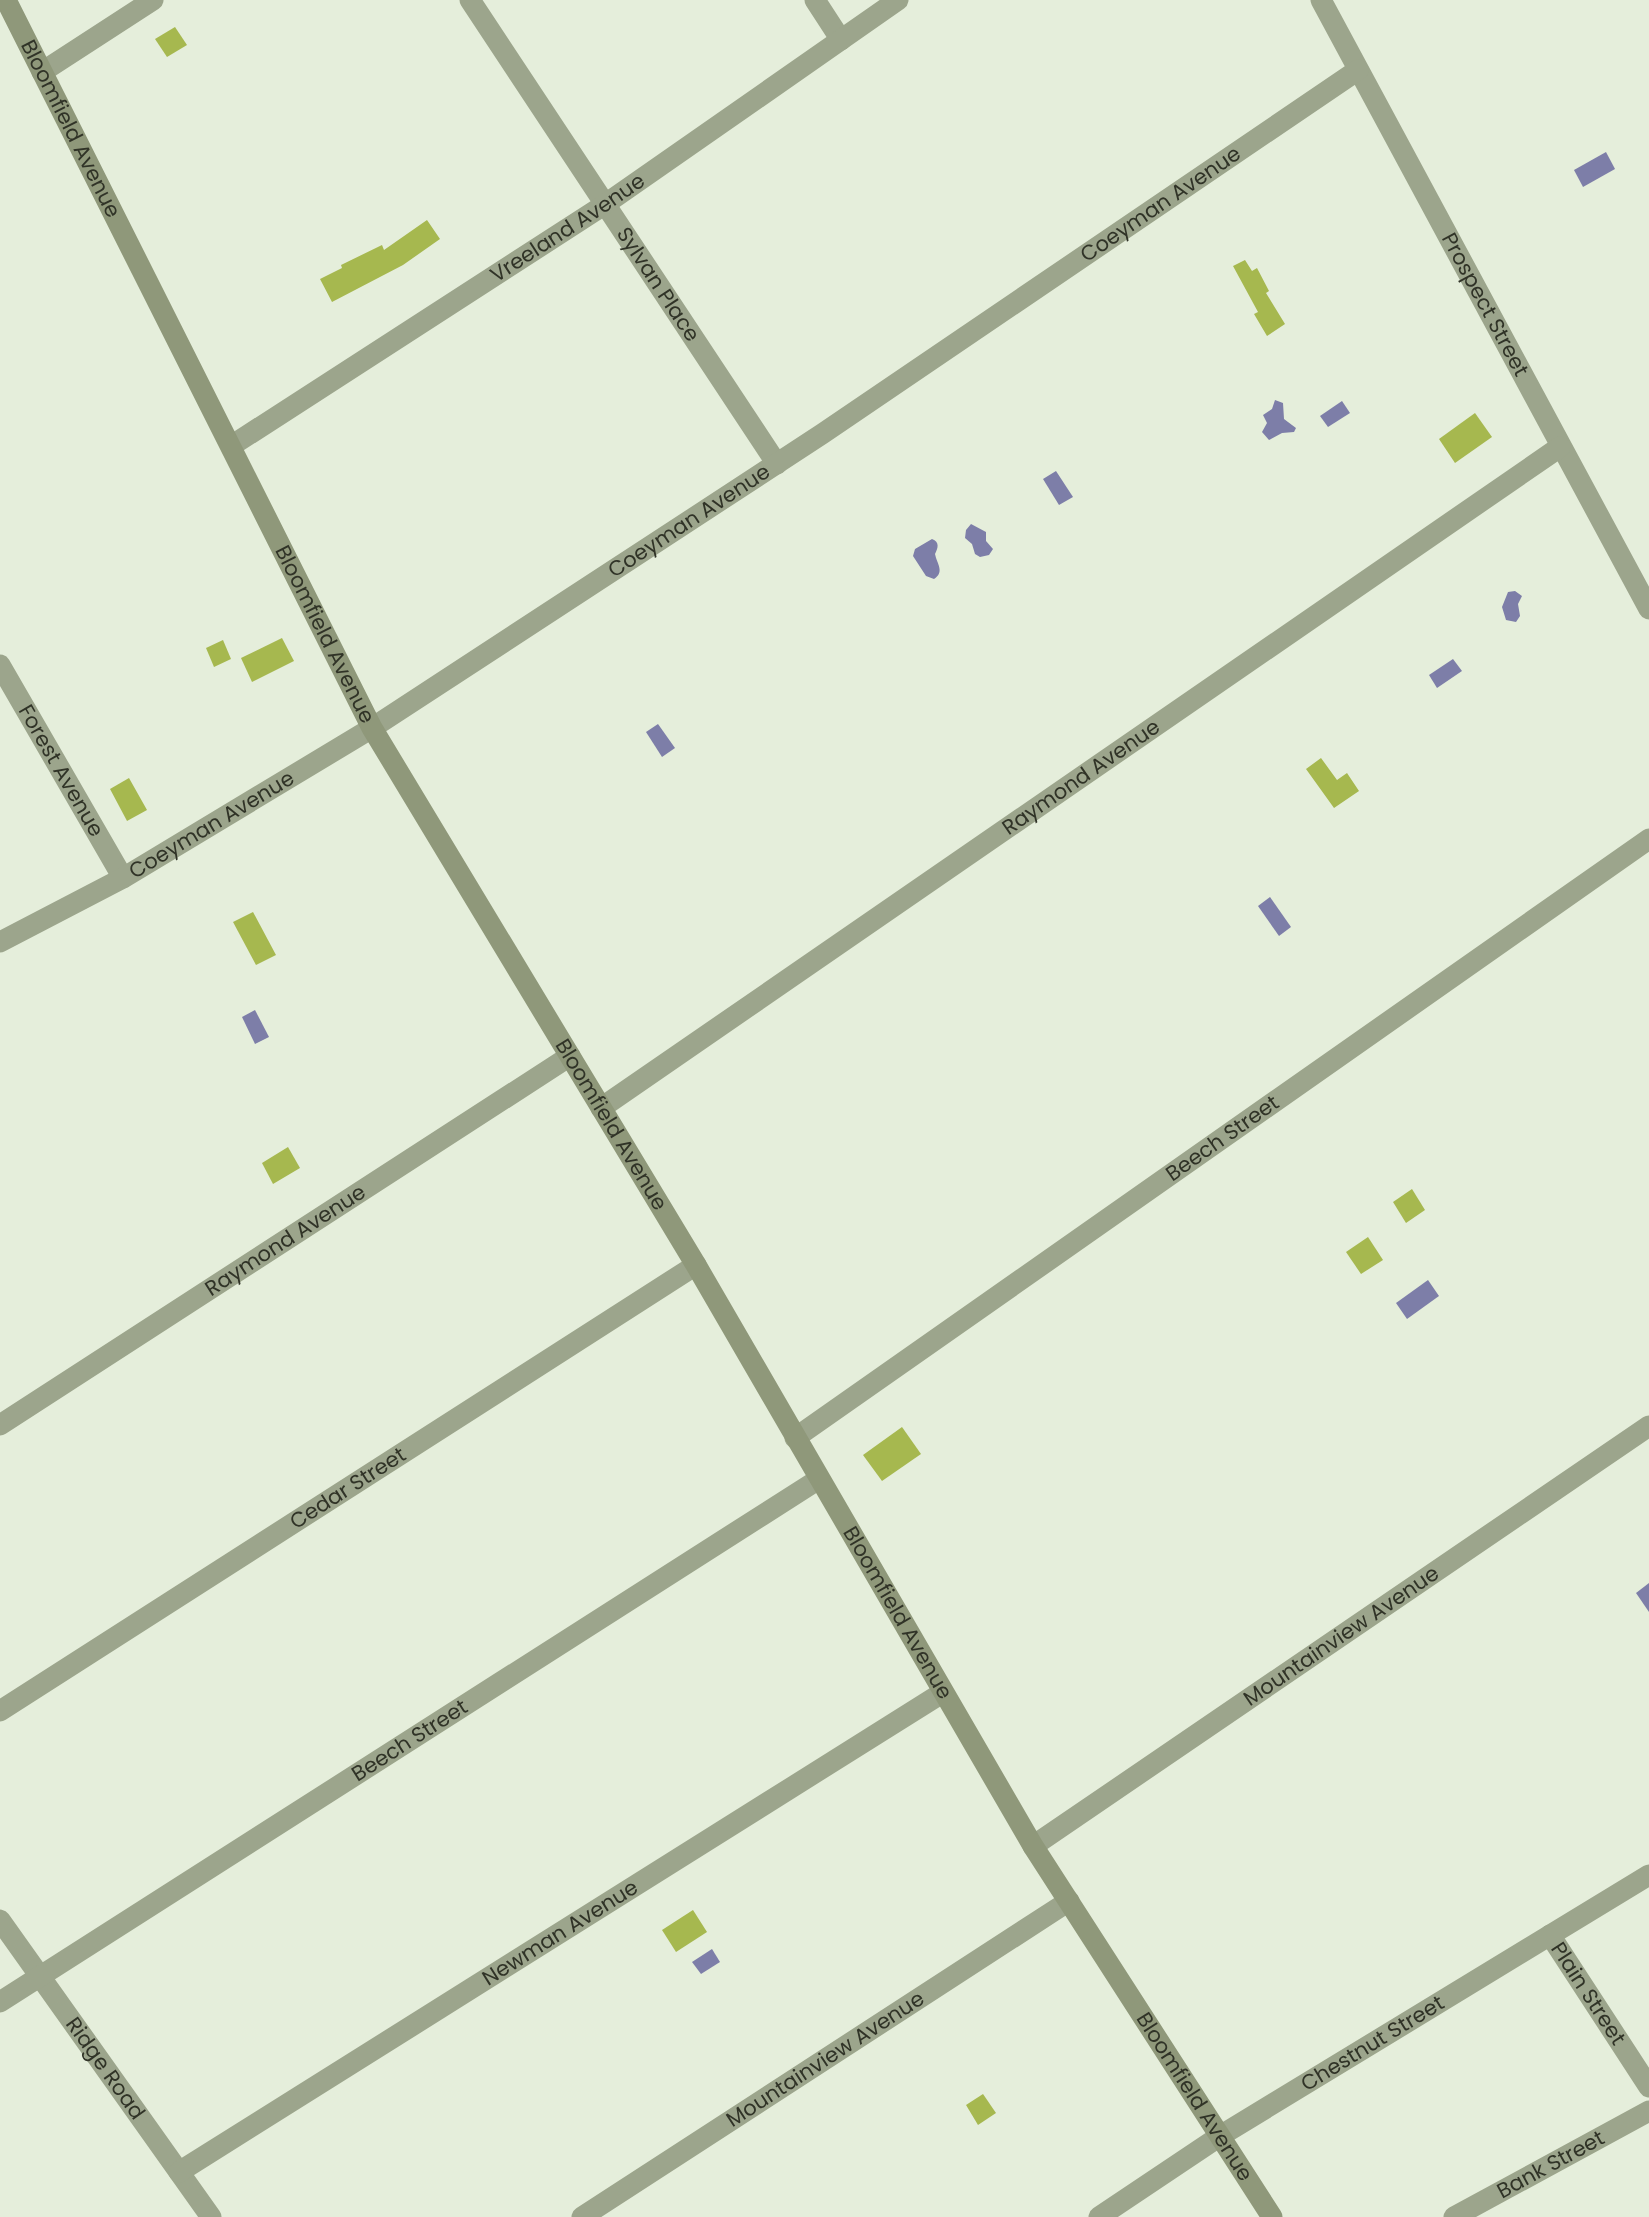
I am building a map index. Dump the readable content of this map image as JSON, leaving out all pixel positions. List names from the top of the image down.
{
  "streets": {
    "street": [
      "Bloomfield Avenue",
      "Coeyman Avenue",
      "Vreeland Avenue",
      "Sylvan Place",
      "Prospect Street",
      "Forest Avenue",
      "Raymond Avenue",
      "Beech Street",
      "Cedar Street",
      "Mountainview Avenue",
      "Newman Avenue",
      "Plain Street",
      "Chestnut Street",
      "Ridge Road",
      "Bank Street"
    ]
  },
  "crossings": [
    ["Bloomfield Avenue", "Coeyman Avenue"],
    ["Bloomfield Avenue", "Vreeland Avenue"],
    ["Bloomfield Avenue", "Raymond Avenue"],
    ["Bloomfield Avenue", "Beech Street"],
    ["Bloomfield Avenue", "Cedar Street"],
    ["Bloomfield Avenue", "Mountainview Avenue"],
    ["Bloomfield Avenue", "Newman Avenue"],
    ["Bloomfield Avenue", "Chestnut Street"],
    ["Coeyman Avenue", "Sylvan Place"],
    ["Coeyman Avenue", "Prospect Street"],
    ["Coeyman Avenue", "Forest Avenue"],
    ["Vreeland Avenue", "Sylvan Place"],
    ["Prospect Street", "Raymond Avenue"],
    ["Beech Street", "Ridge Road"],
    ["Newman Avenue", "Ridge Road"],
    ["Plain Street", "Chestnut Street"]
  ]
}
